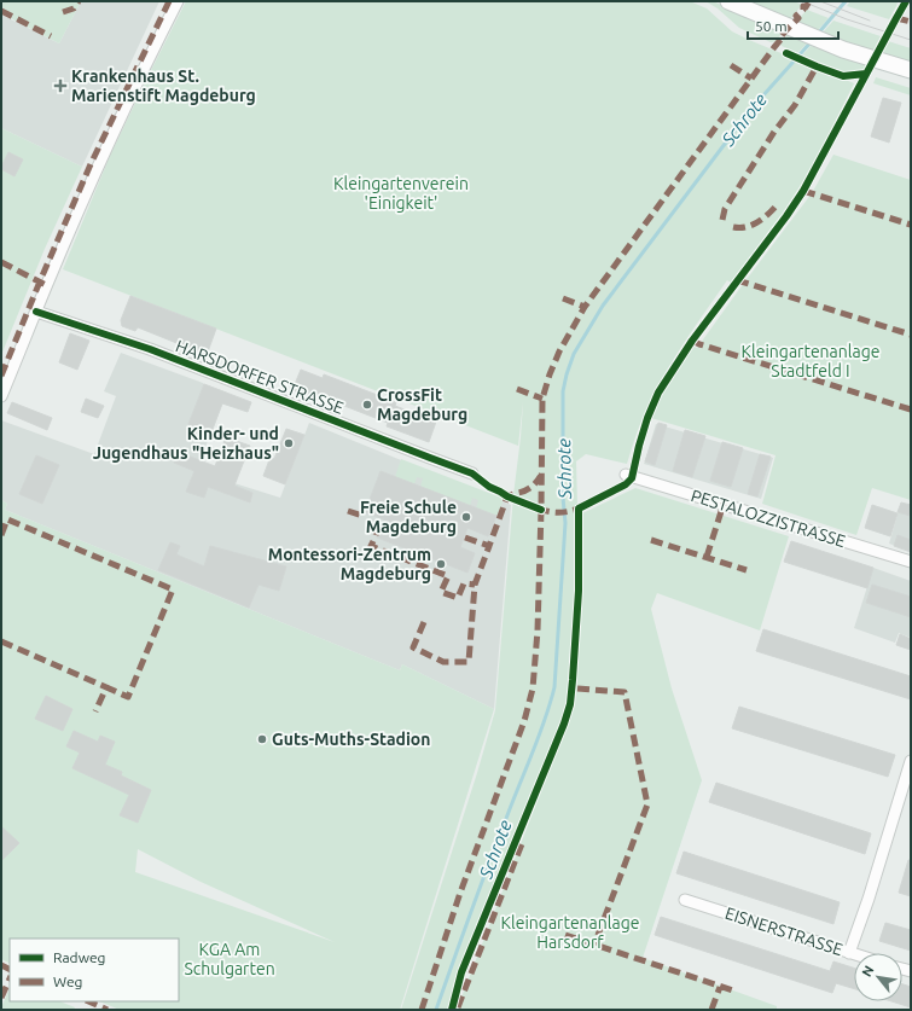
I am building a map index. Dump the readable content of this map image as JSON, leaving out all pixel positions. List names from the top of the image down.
{
  "streets": {
    "street": ["HARSDORFER STRASSE", "PESTALOZZISTRASSE", "EISNERSTRASSE"]
  },
  "water": ["Schrote"],
  "parks": [
    "Kleingartenverein 'Einigkeit'",
    "Kleingartenanlage Stadtfeld I",
    "Kleingartenanlage Harsdorf",
    "KGA Am Schulgarten"
  ],
  "places": {
    "health": ["Krankenhaus St. Marienstift Magdeburg"],
    "other": [
      "CrossFit Magdeburg",
      "Kinder- und Jugendhaus \"Heizhaus\"",
      "Freie Schule Magdeburg",
      "Montessori-Zentrum Magdeburg",
      "Guts-Muths-Stadion"
    ]
  },
  "legend": ["Radweg", "Weg"],
  "scale_bar": "50 m",
  "north": "top left"
}
